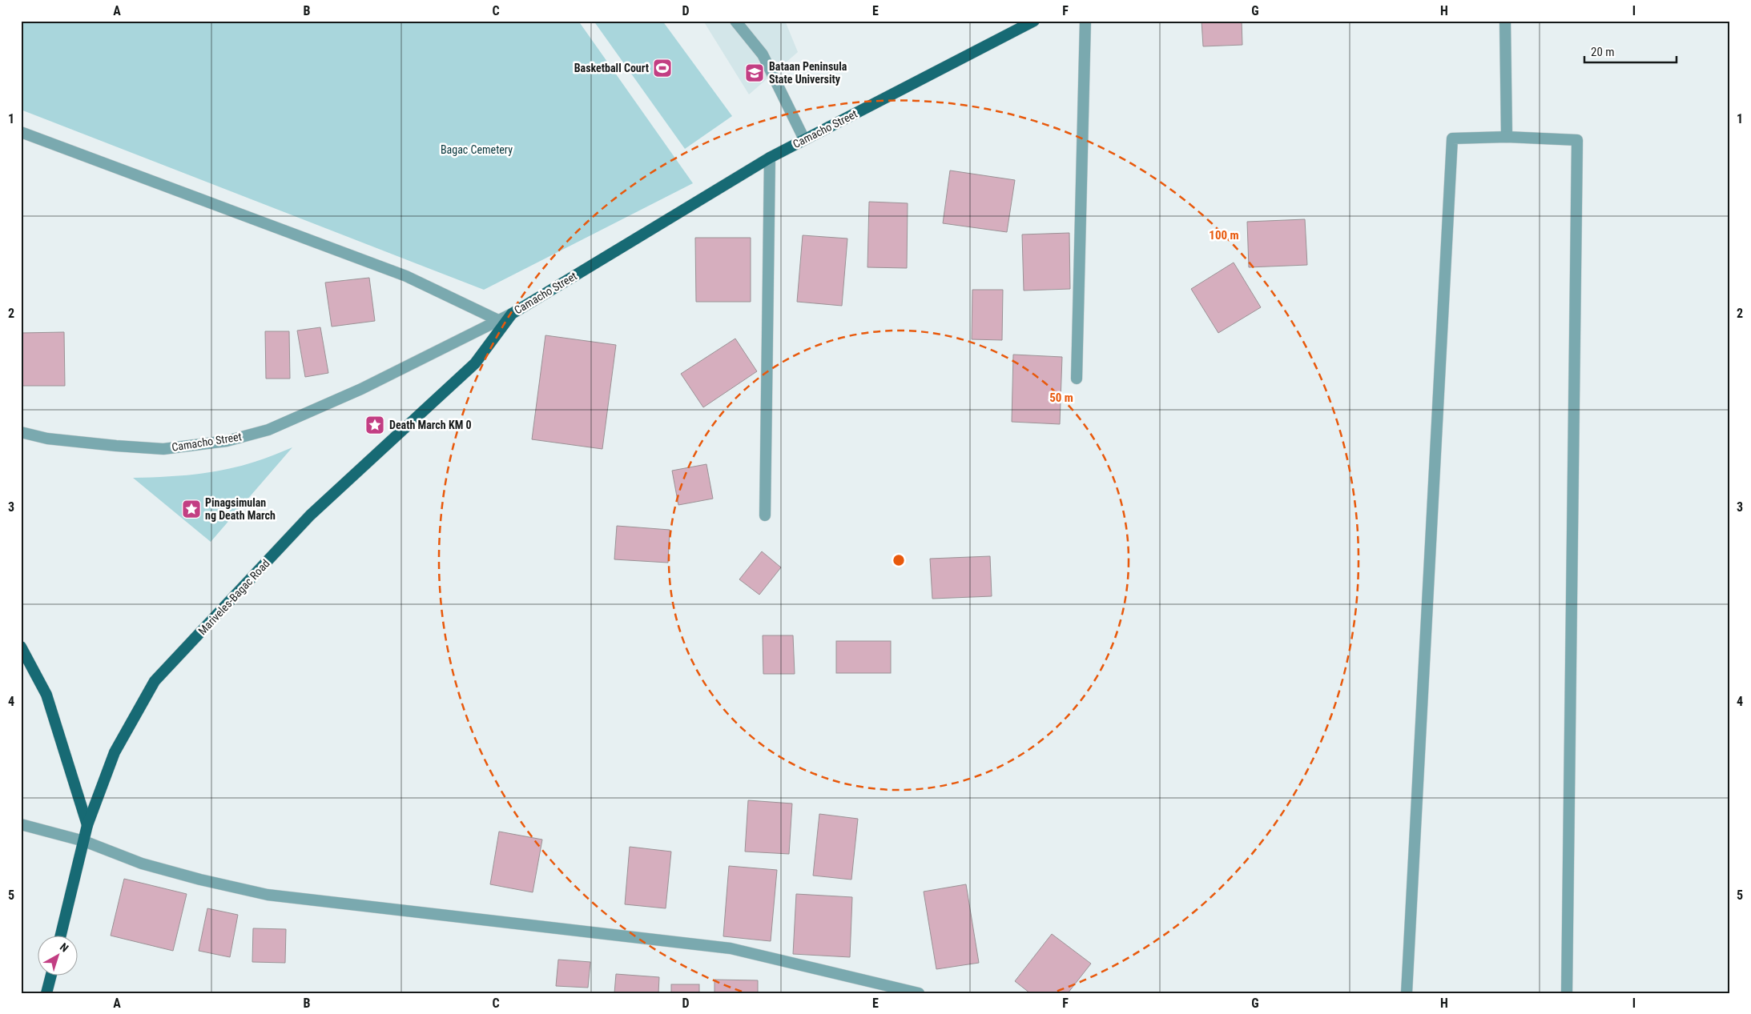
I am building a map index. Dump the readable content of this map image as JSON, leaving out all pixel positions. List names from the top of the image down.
{
  "streets": {
    "main road": ["Camacho Street", "Mariveles-Bagac Road"]
  },
  "crossings": [
    ["Camacho Street", "Mariveles-Bagac Road"]
  ],
  "parks": ["Bagac Cemetery"],
  "places": {
    "sports": ["Basketball Court"],
    "school or university": ["Bataan Peninsula State University"],
    "place": ["Death March KM 0", "Pinagsimulan ng Death March"]
  },
  "scale_bar": "20 m",
  "north": "top right",
  "grid": {
    "columns": [
      "A",
      "B",
      "C",
      "D",
      "E",
      "F",
      "G",
      "H",
      "I"
    ],
    "rows": [
      "1",
      "2",
      "3",
      "4",
      "5"
    ]
  },
  "rings": ["100 m", "50 m"]
}
